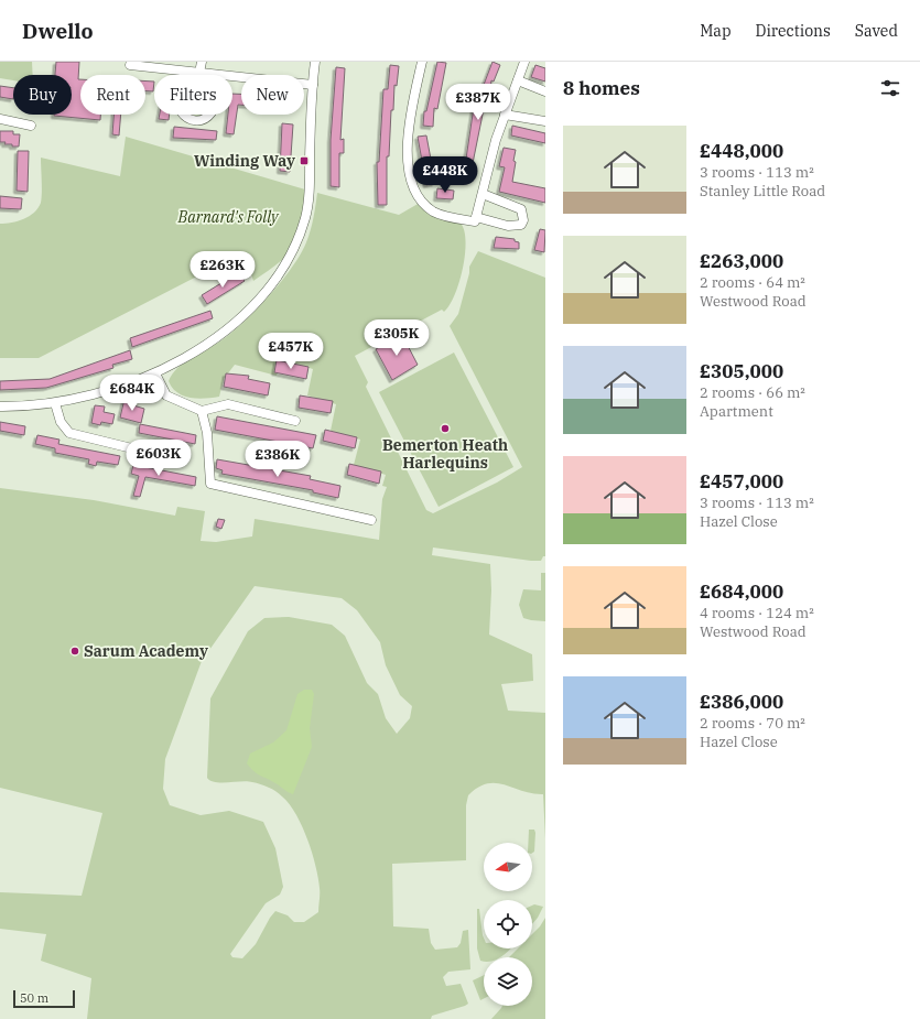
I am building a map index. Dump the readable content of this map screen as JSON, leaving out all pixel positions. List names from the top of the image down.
{
  "parks": ["Barnard's Folly"],
  "places": {
    "transit": ["Winding Way"],
    "other": ["Bemerton Heath Harlequins", "Sarum Academy"]
  },
  "scale_bar": "50 m",
  "north": "left",
  "page": {
    "header": "Dwello",
    "nav": ["Map", "Directions", "Saved"],
    "heading": "8 homes",
    "chip": [
      "Buy",
      "Rent",
      "Filters",
      "New"
    ],
    "price": [
      "£387K",
      "£448K",
      "£263K",
      "£305K",
      "£457K",
      "£684K",
      "£603K",
      "£386K"
    ],
    "list": [
      {
        "name": "£448,000",
        "note": "3 rooms · 113 m² · Stanley Little Road"
      },
      {
        "name": "£263,000",
        "note": "2 rooms · 64 m² · Westwood Road"
      },
      {
        "name": "£305,000",
        "note": "2 rooms · 66 m² · Apartment"
      },
      {
        "name": "£457,000",
        "note": "3 rooms · 113 m² · Hazel Close"
      },
      {
        "name": "£684,000",
        "note": "4 rooms · 124 m² · Westwood Road"
      },
      {
        "name": "£386,000",
        "note": "2 rooms · 70 m² · Hazel Close"
      }
    ],
    "scale": "50 m"
  }
}
